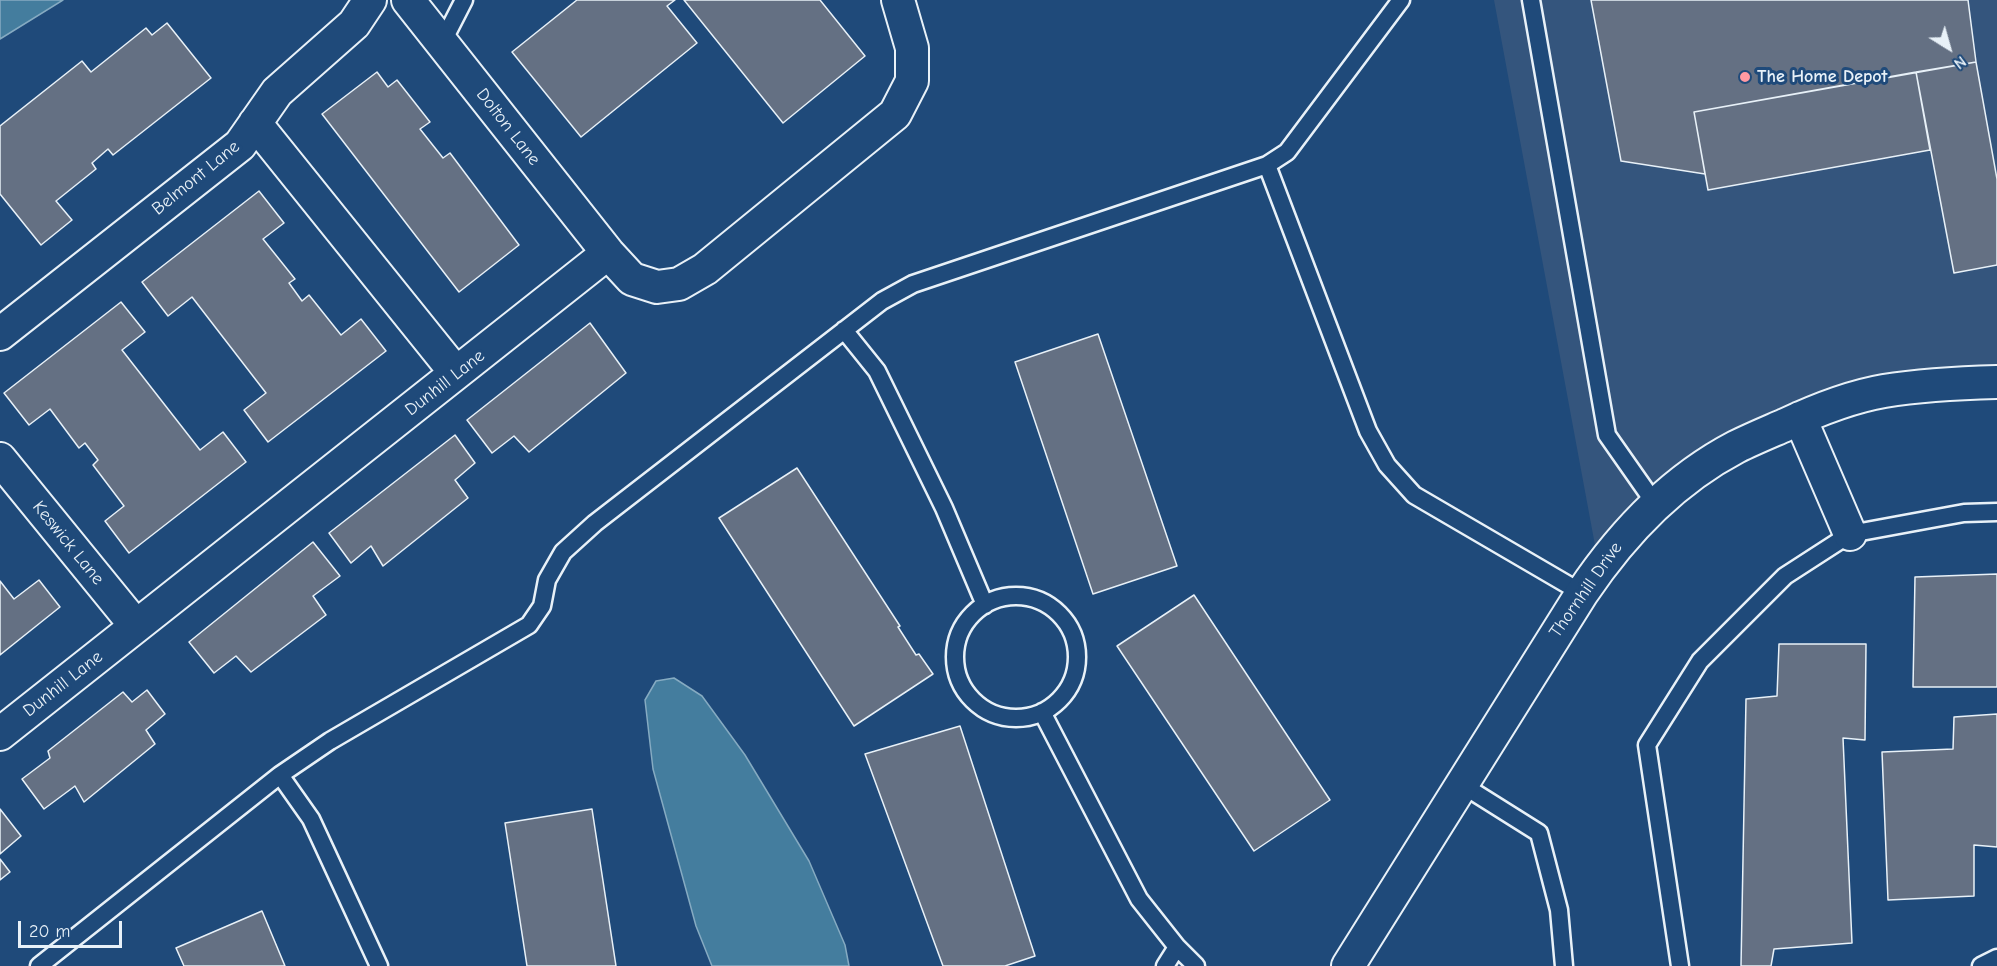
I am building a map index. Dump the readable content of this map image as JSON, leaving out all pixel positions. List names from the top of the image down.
{
  "streets": {
    "street": [
      "Dolton Lane",
      "Belmont Lane",
      "Dunhill Lane",
      "Keswick Lane",
      "Thornhill Drive"
    ]
  },
  "crossings": [
    ["Dolton Lane", "Dunhill Lane"],
    ["Dunhill Lane", "Keswick Lane"]
  ],
  "places": ["The Home Depot"],
  "scale_bar": "20 m",
  "north": "bottom right"
}
